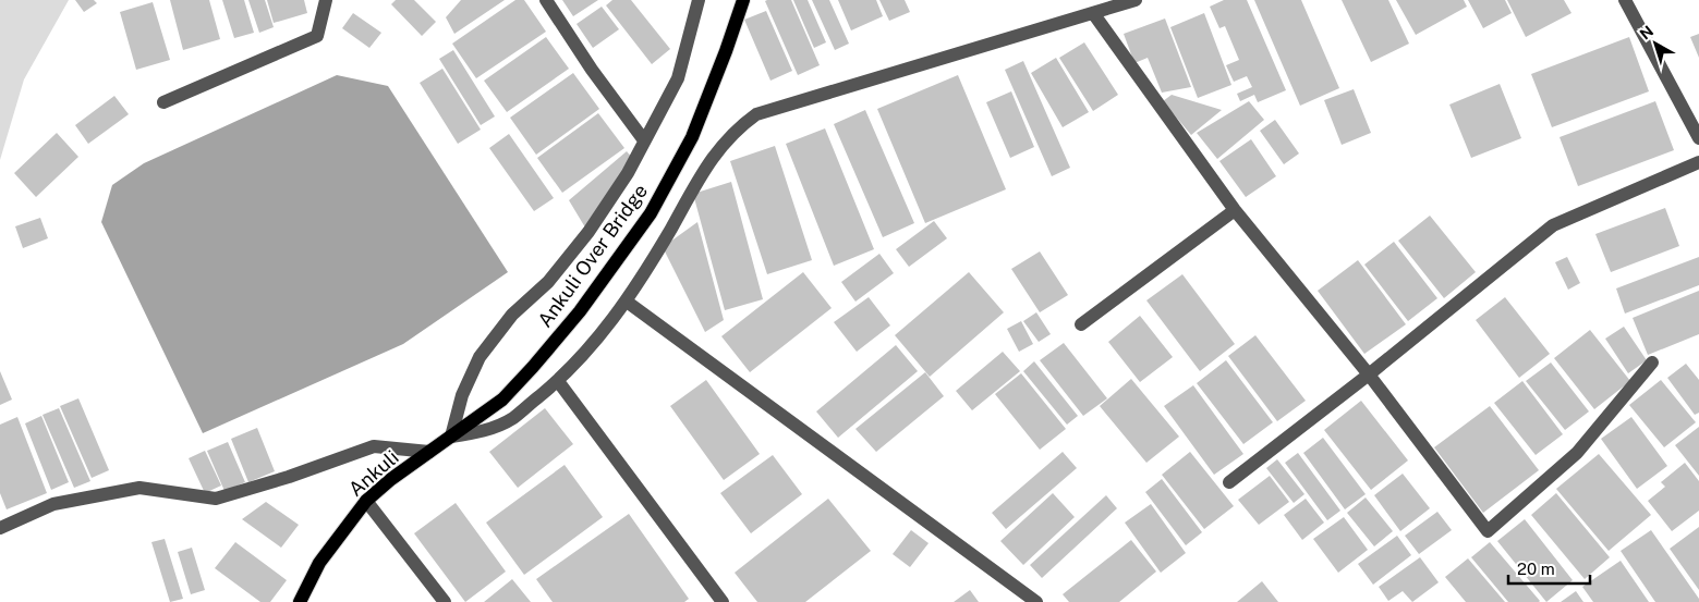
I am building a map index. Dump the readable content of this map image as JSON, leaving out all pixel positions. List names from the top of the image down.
{
  "streets": {
    "main road": ["Ankuli Over Bridge", "Ankuli"]
  },
  "crossings": [
    ["Ankuli Over Bridge", "Ankuli"]
  ],
  "scale_bar": "20 m",
  "north": "top left"
}
